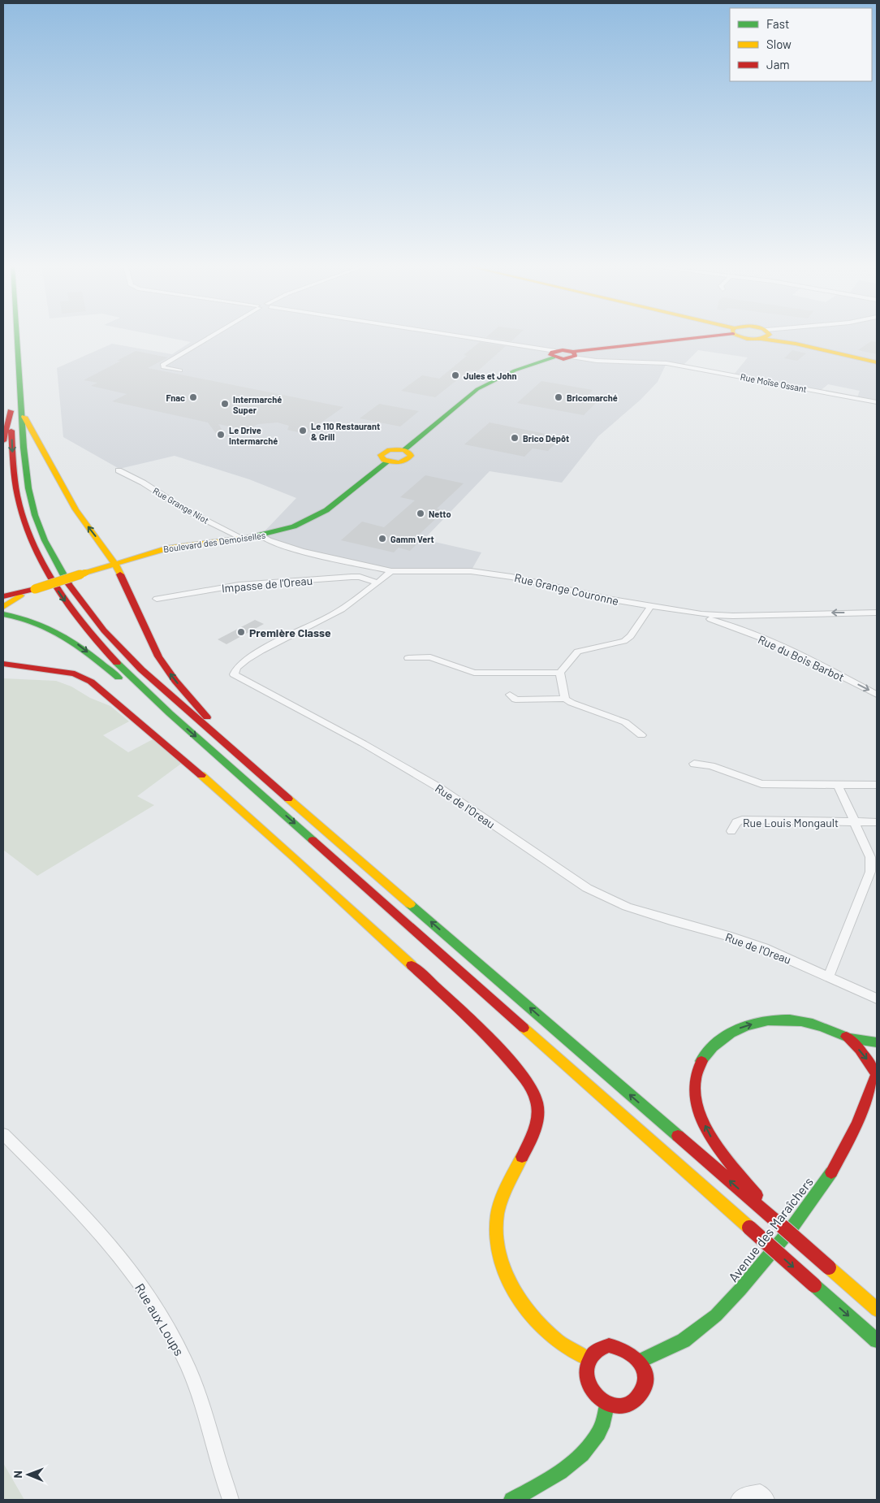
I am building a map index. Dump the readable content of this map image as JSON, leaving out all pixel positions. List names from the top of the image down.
{
  "streets": {
    "main road": ["Boulevard des Demoiselles", "Avenue des Maraîchers"],
    "street": [
      "Rue Moïse Ossant",
      "Rue Grange Niot",
      "Impasse de l'Oreau",
      "Rue Grange Couronne",
      "Rue du Bois Barbot",
      "Rue de l'Oreau",
      "Rue Louis Mongault",
      "Rue aux Loups"
    ]
  },
  "crossings": [
    ["Rue Grange Niot", "Boulevard des Demoiselles"],
    ["Boulevard des Demoiselles", "Rue Grange Couronne"],
    ["Impasse de l'Oreau", "Rue de l'Oreau"],
    ["Rue Grange Couronne", "Rue du Bois Barbot"],
    ["Rue Grange Couronne", "Rue de l'Oreau"],
    ["Rue de l'Oreau", "Rue Louis Mongault"]
  ],
  "one_way": ["Rue du Bois Barbot"],
  "places": [
    "Jules et John",
    "Fnac",
    "Bricomarché",
    "Intermarché Super",
    "Le 110 Restaurant & Grill",
    "Le Drive Intermarché",
    "Brico Dépôt",
    "Netto",
    "Gamm Vert",
    "Première Classe"
  ],
  "legend": ["Fast", "Slow", "Jam"],
  "north": "left"
}
